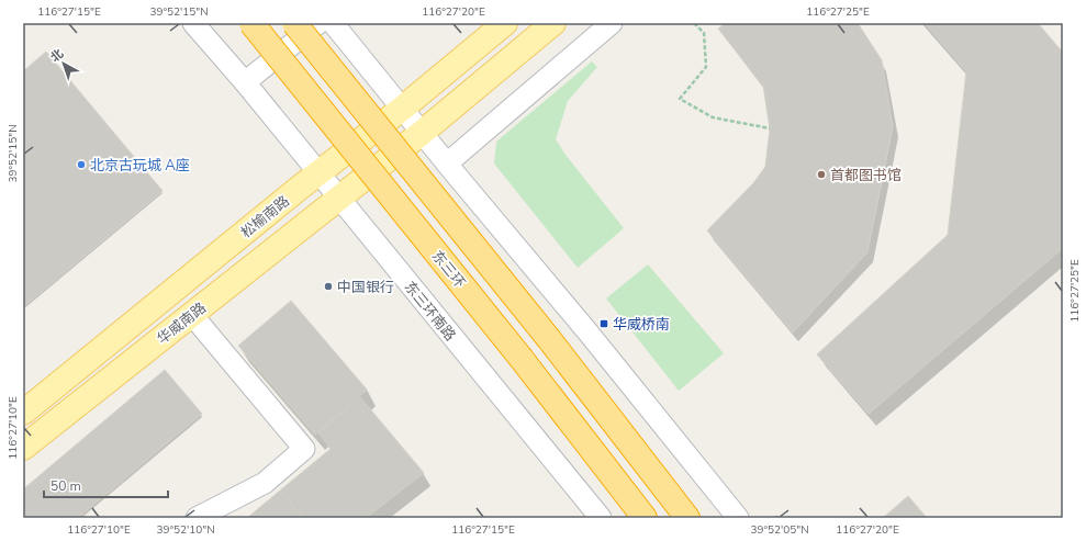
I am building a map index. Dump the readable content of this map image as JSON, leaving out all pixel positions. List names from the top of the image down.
{
  "streets": {
    "highway": ["东三环"],
    "main road": ["松榆南路", "华威南路"],
    "street": ["东三环南路"]
  },
  "crossings": [
    ["松榆南路", "东三环南路"],
    ["东三环南路", "华威南路"]
  ],
  "places": {
    "other": ["北京古玩城 A座", "首都图书馆", "中国银行"],
    "transit": ["华威桥南"]
  },
  "scale_bar": "50 m",
  "north": "top left",
  "coordinates": [
    "116°27'15\"E",
    "39°52'15\"N",
    "116°27'20\"E",
    "116°27'25\"E",
    "116°27'10\"E",
    "39°52'10\"N",
    "39°52'05\"N"
  ]
}
